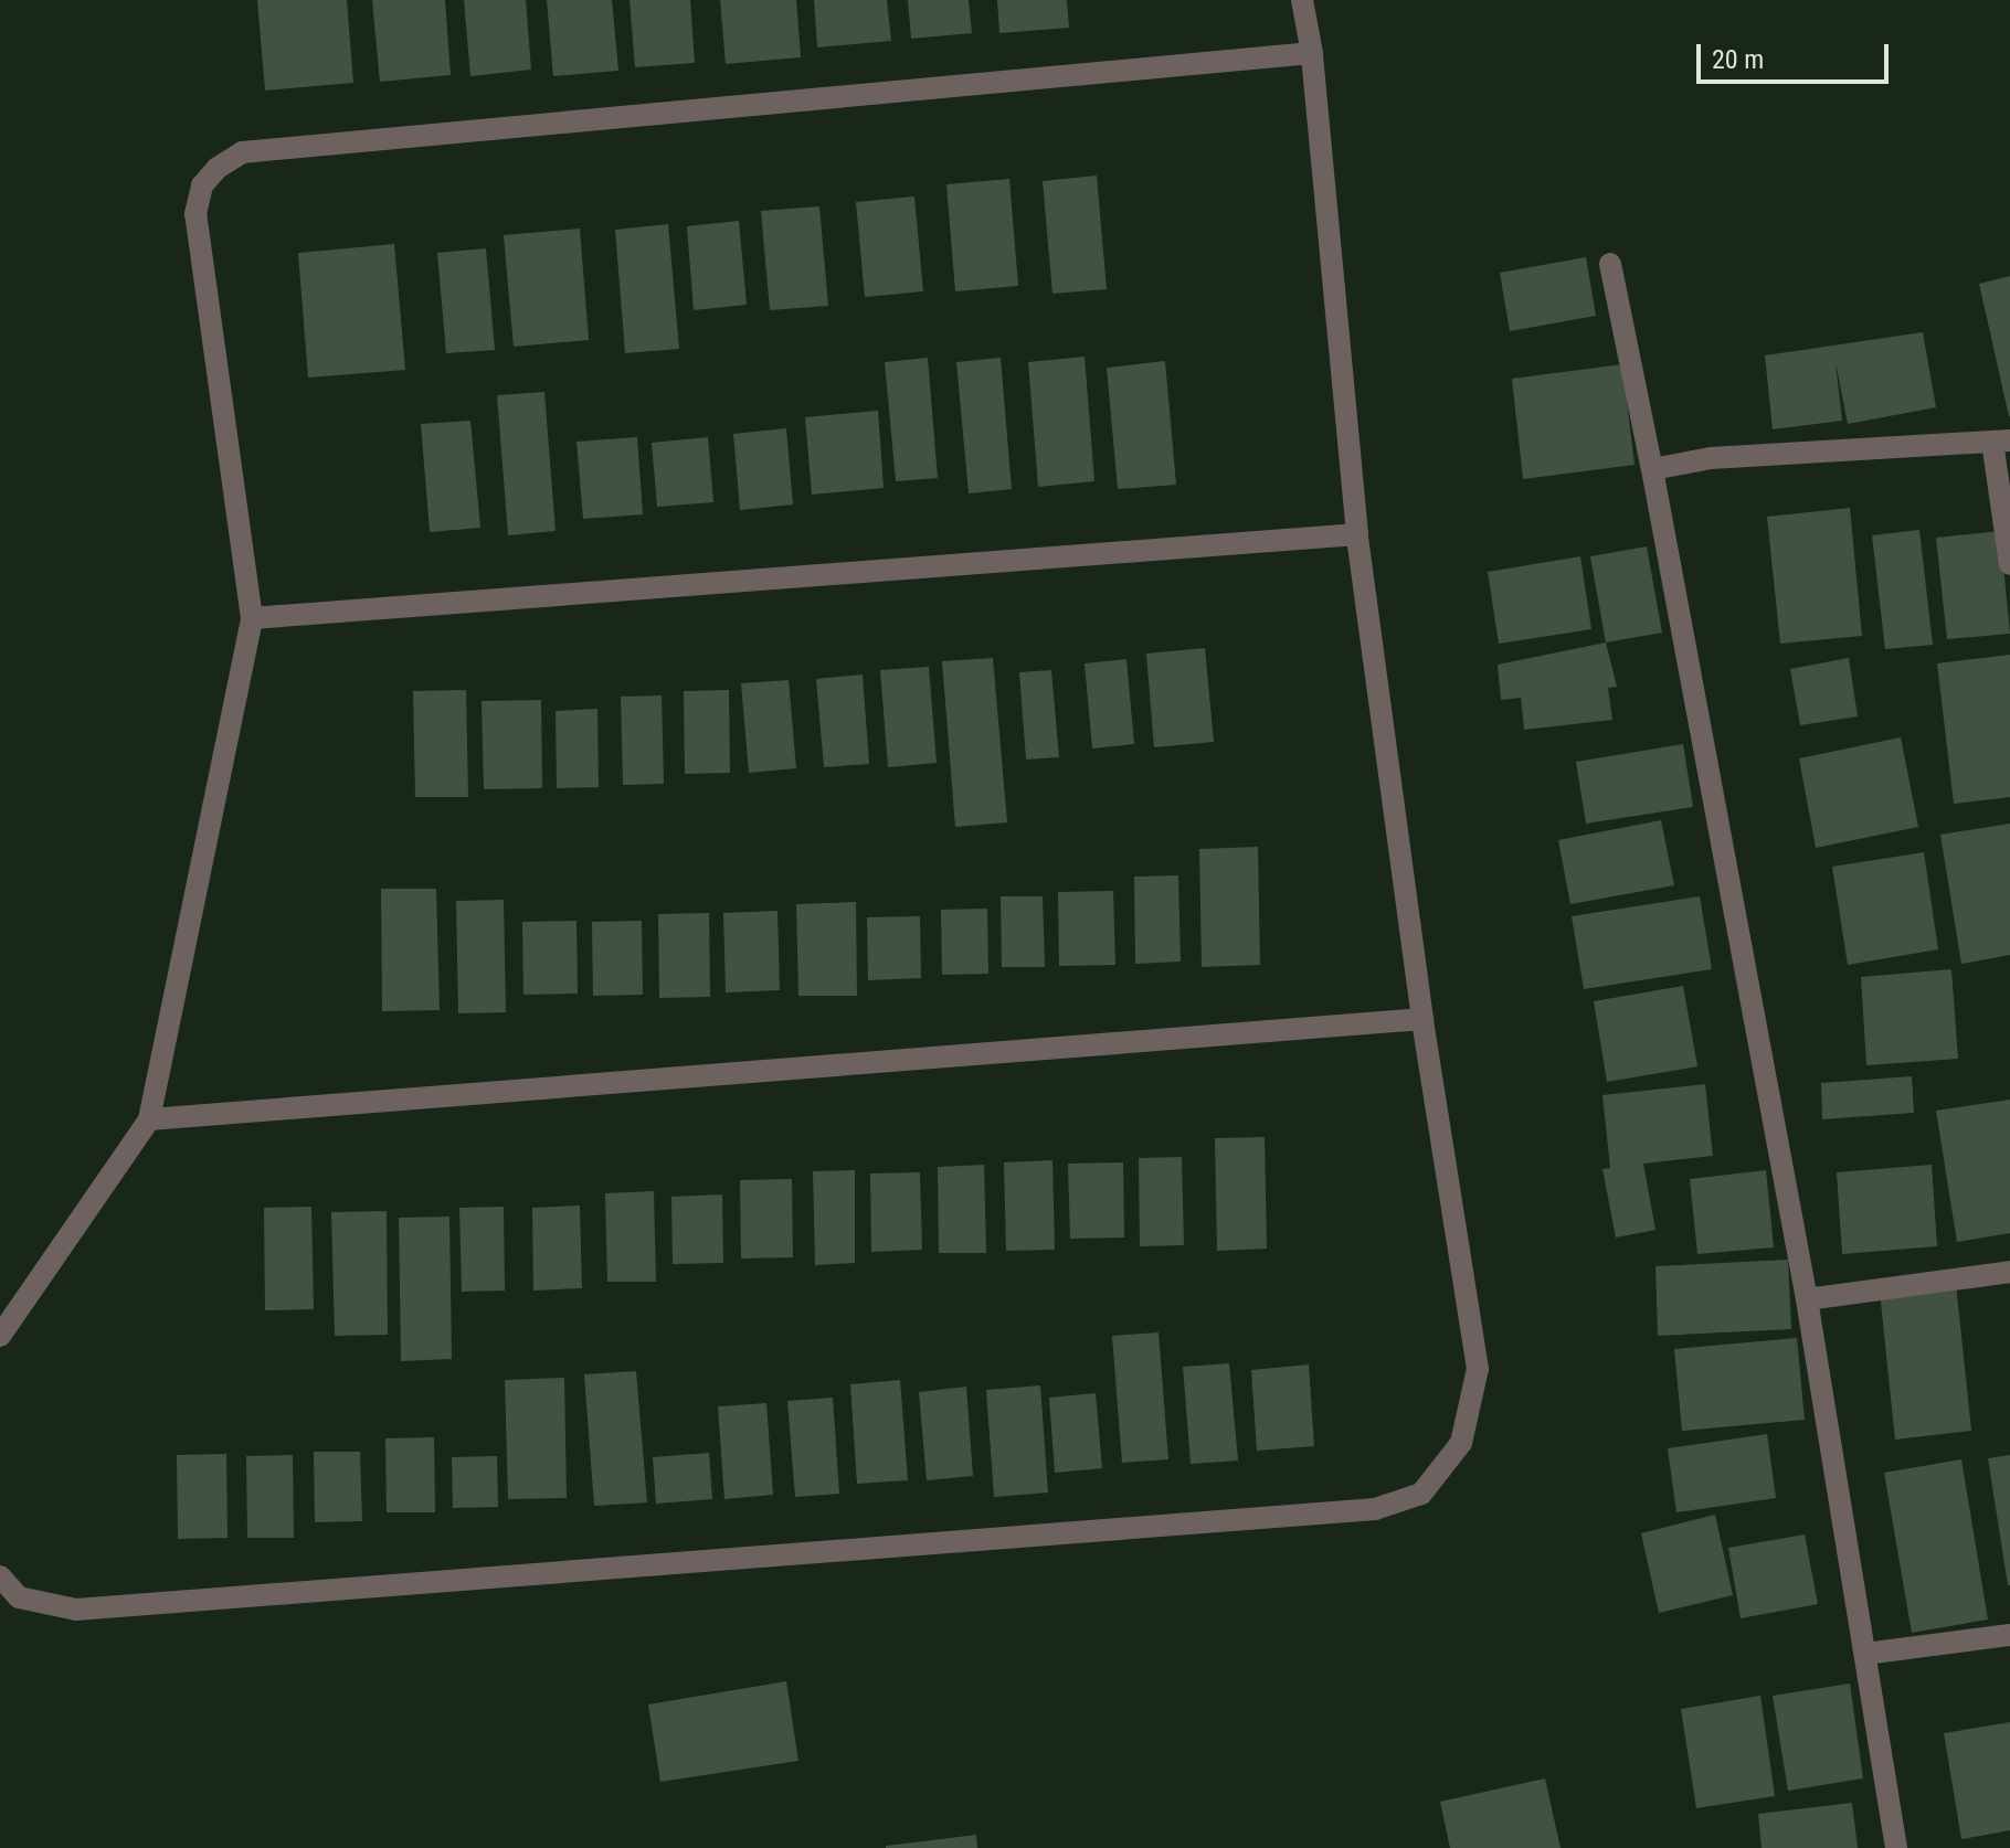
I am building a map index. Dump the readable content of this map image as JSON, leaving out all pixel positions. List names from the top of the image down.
{
  "scale_bar": "20 m"
}
